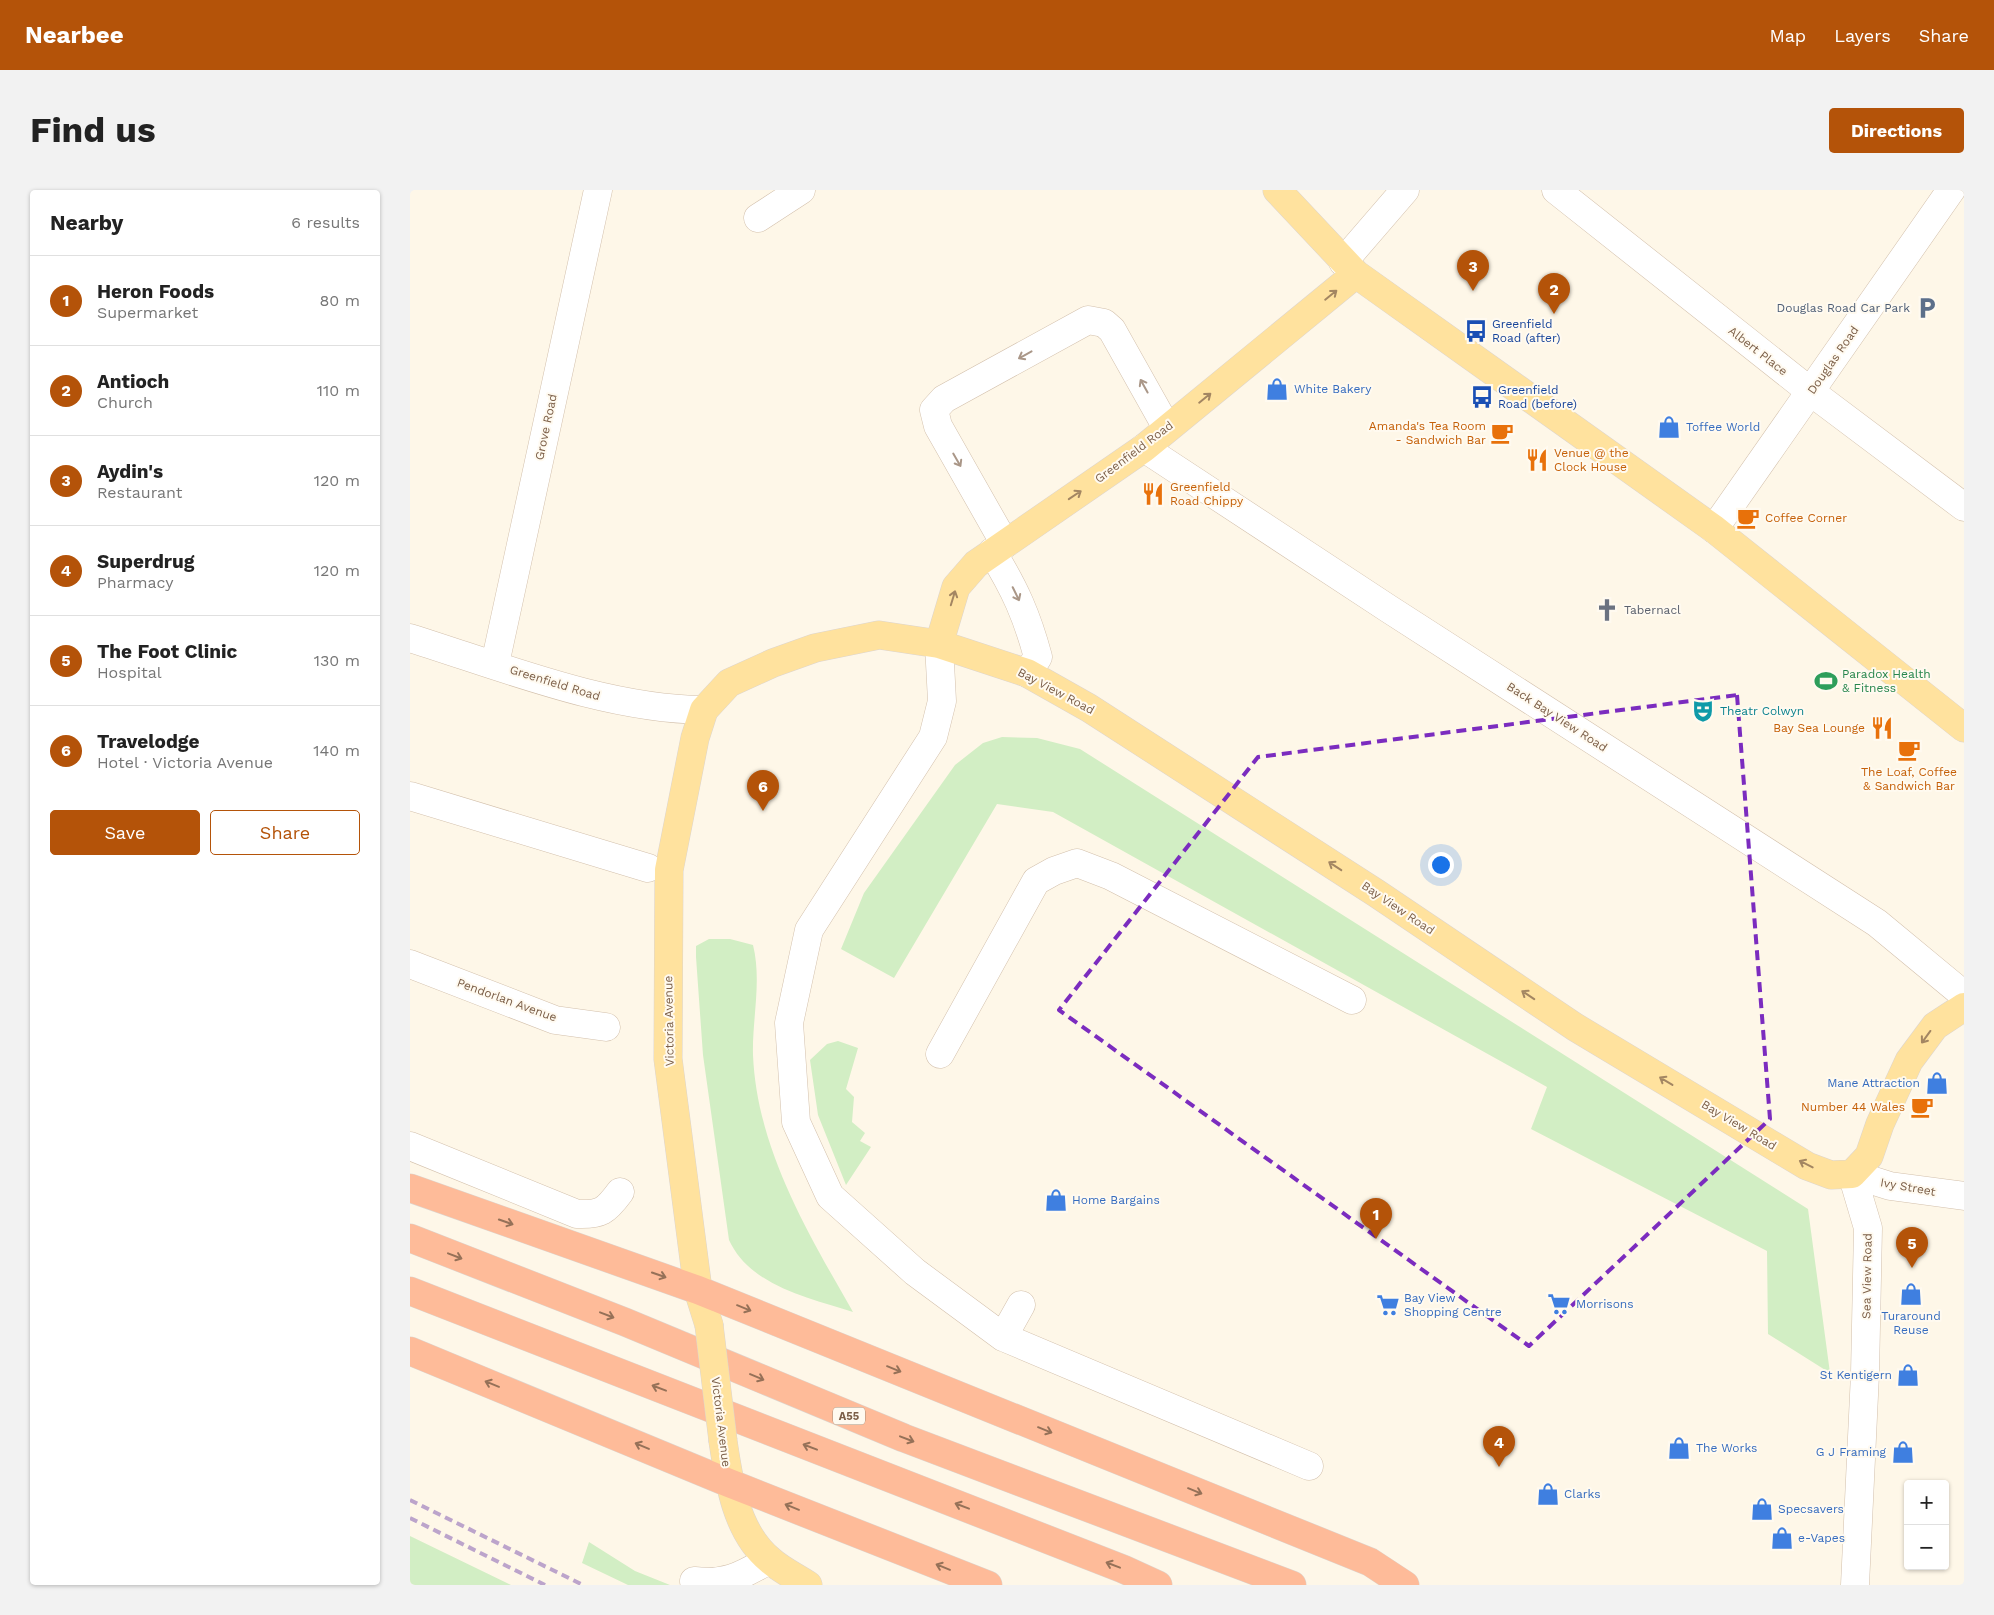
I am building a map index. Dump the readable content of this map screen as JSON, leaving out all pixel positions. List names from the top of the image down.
{
  "streets": {
    "highway": ["A55"],
    "main road": ["Greenfield Road", "Bay View Road", "Victoria Avenue"],
    "street": [
      "Albert Place",
      "Douglas Road",
      "Grove Road",
      "Back Bay View Road",
      "Pendorlan Avenue",
      "Ivy Street",
      "Sea View Road"
    ]
  },
  "crossings": [
    ["Albert Place", "Douglas Road"],
    ["Grove Road", "Greenfield Road"],
    ["Greenfield Road", "Bay View Road"],
    ["Greenfield Road", "Back Bay View Road"],
    ["Greenfield Road", "Victoria Avenue"],
    ["Bay View Road", "Victoria Avenue"],
    ["Bay View Road", "Ivy Street"],
    ["Bay View Road", "Sea View Road"],
    ["Ivy Street", "Sea View Road"]
  ],
  "one_way": ["Greenfield Road", "Bay View Road"],
  "places": {
    "parking": ["Douglas Road Car Park"],
    "bus stop": ["Greenfield Road (after)", "Greenfield Road (before)"],
    "shop": [
      "White Bakery",
      "Toffee World",
      "Mane Attraction",
      "Home Bargains",
      "Turaround Reuse",
      "St Kentigern",
      "The Works",
      "G J Framing",
      "Clarks",
      "Specsavers",
      "e-Vapes"
    ],
    "cafe": [
      "Amanda's Tea Room - Sandwich Bar",
      "Coffee Corner",
      "The Loaf, Coffee & Sandwich Bar",
      "Number 44 Wales"
    ],
    "restaurant": ["Venue @ the Clock House", "Greenfield Road Chippy", "Bay Sea Lounge"],
    "church": ["Tabernacl"],
    "sports": ["Paradox Health & Fitness"],
    "theatre": ["Theatr Colwyn"],
    "supermarket": ["Morrisons", "Bay View Shopping Centre"]
  },
  "page": {
    "header": "Nearbee",
    "nav": ["Map", "Layers", "Share"],
    "buttons": [
      "Directions",
      ["Save", "Share"]
    ],
    "title": "Find us",
    "heading": ["Nearby", "6 results"],
    "pins": [
      "3",
      "2",
      "6",
      "1",
      "5",
      "4"
    ],
    "list": [
      {
        "mark": "1",
        "name": "Heron Foods",
        "note": "Supermarket",
        "value": "80 m"
      },
      {
        "mark": "2",
        "name": "Antioch",
        "note": "Church",
        "value": "110 m"
      },
      {
        "mark": "3",
        "name": "Aydin's",
        "note": "Restaurant",
        "value": "120 m"
      },
      {
        "mark": "4",
        "name": "Superdrug",
        "note": "Pharmacy",
        "value": "120 m"
      },
      {
        "mark": "5",
        "name": "The Foot Clinic",
        "note": "Hospital",
        "value": "130 m"
      },
      {
        "mark": "6",
        "name": "Travelodge",
        "note": "Hotel · Victoria Avenue",
        "value": "140 m"
      }
    ],
    "map_buttons": ["+", "−"]
  }
}
